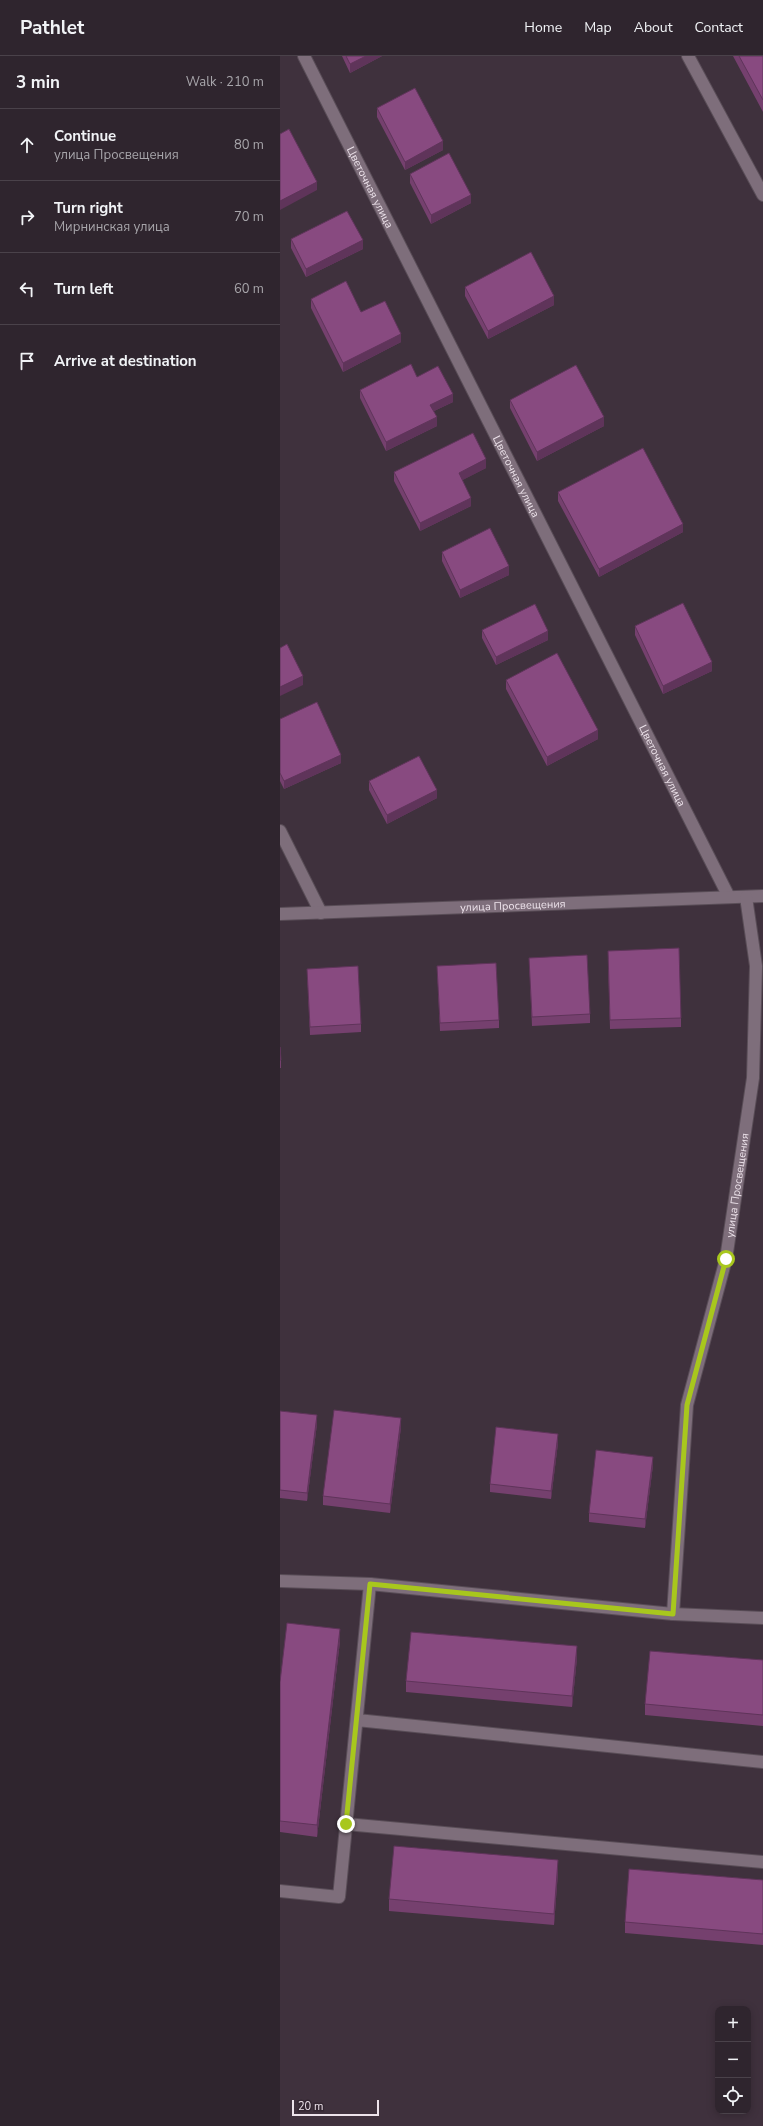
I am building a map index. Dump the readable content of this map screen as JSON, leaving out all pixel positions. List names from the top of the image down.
{
  "streets": {
    "street": ["Цветочная улица", "улица Просвещения"]
  },
  "crossings": [
    ["Цветочная улица", "улица Просвещения"]
  ],
  "scale_bar": "20 m",
  "page": {
    "header": "Pathlet",
    "nav": [
      "Home",
      "Map",
      "About",
      "Contact"
    ],
    "heading": ["3 min", "Walk · 210 m"],
    "list": [
      ["Continue", "улица Просвещения", "80 m"],
      ["Turn right", "Мирнинская улица", "70 m"],
      ["Turn left", "60 m"],
      "Arrive at destination"
    ],
    "map_buttons": ["+", "−"],
    "scale": "20 m"
  }
}
